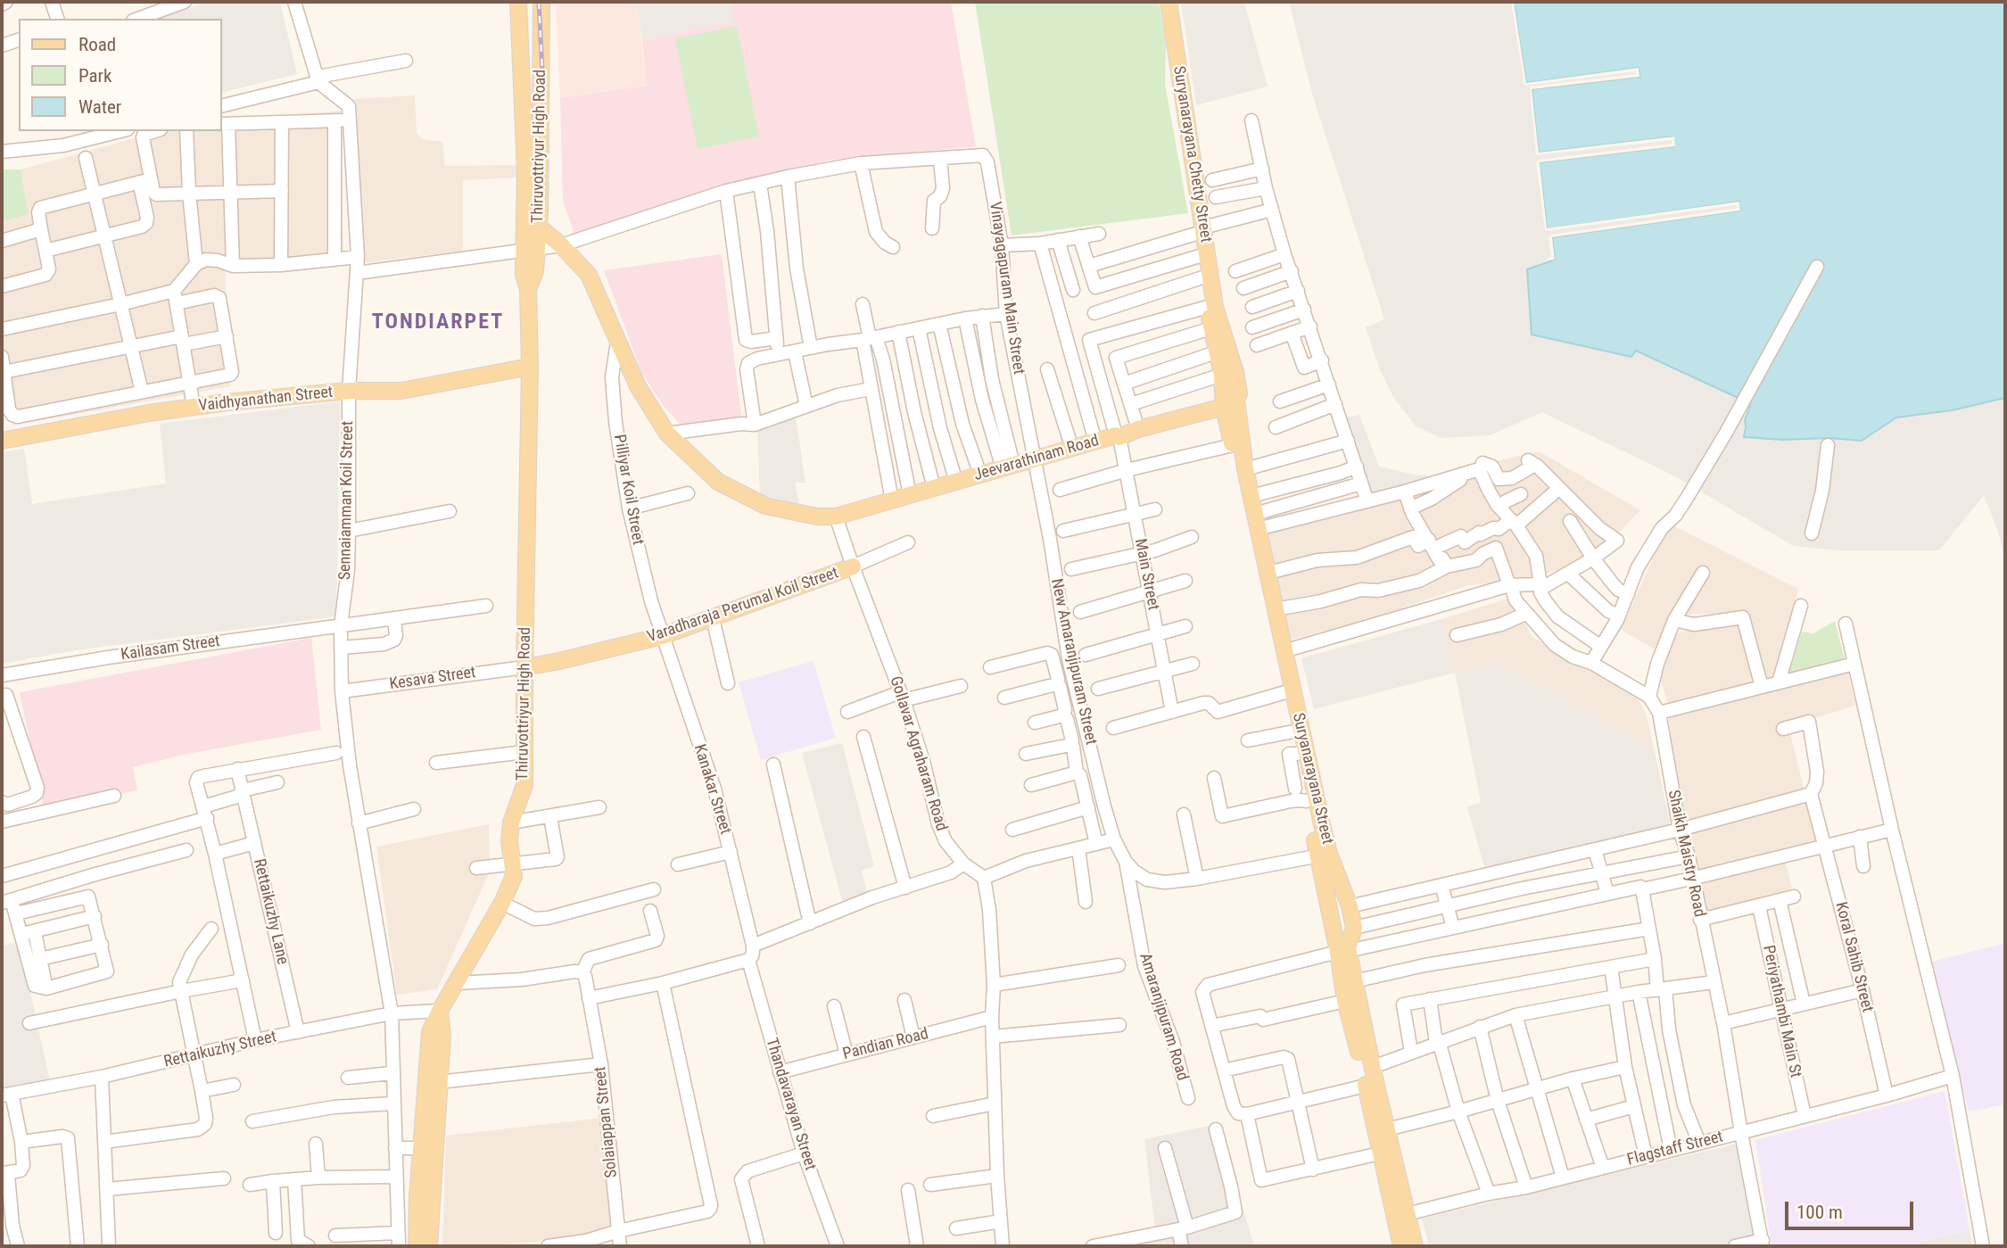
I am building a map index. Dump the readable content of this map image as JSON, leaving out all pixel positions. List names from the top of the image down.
{
  "streets": {
    "main road": [
      "Thiruvottriyur High Road",
      "Suryanarayana Chetty Street",
      "Vaidhyanathan Street",
      "Jeevarathinam Road",
      "Varadharaja Perumal Koil Street",
      "Suryanarayana Street"
    ],
    "street": [
      "Vinayagapuram Main Street",
      "Pilliyar Koil Street",
      "Sennaiamman Koil Street",
      "Main Street",
      "Kailasam Street",
      "New Amaranjipuram Street",
      "Kesava Street",
      "Gollavar Agraharam Road",
      "Kanakar Street",
      "Shaikh Maistry Road",
      "Rettaikuzhy Lane",
      "Koral Sahib Street",
      "Periyathambi Main St",
      "Amaranjipuram Road",
      "Pandian Road",
      "Rettaikuzhy Street",
      "Thandavarayan Street",
      "Solaiappan Street",
      "Flagstaff Street"
    ]
  },
  "crossings": [
    ["Thiruvottriyur High Road", "Vaidhyanathan Street"],
    ["Thiruvottriyur High Road", "Varadharaja Perumal Koil Street"],
    ["Thiruvottriyur High Road", "Kesava Street"],
    ["Thiruvottriyur High Road", "Rettaikuzhy Street"],
    ["Suryanarayana Chetty Street", "Main Street"],
    ["Suryanarayana Chetty Street", "Suryanarayana Street"],
    ["Vinayagapuram Main Street", "Jeevarathinam Road"],
    ["Vinayagapuram Main Street", "New Amaranjipuram Street"],
    ["Vaidhyanathan Street", "Sennaiamman Koil Street"],
    ["Jeevarathinam Road", "Main Street"],
    ["Jeevarathinam Road", "New Amaranjipuram Street"],
    ["Jeevarathinam Road", "Gollavar Agraharam Road"],
    ["Jeevarathinam Road", "Suryanarayana Street"],
    ["Pilliyar Koil Street", "Varadharaja Perumal Koil Street"],
    ["Pilliyar Koil Street", "Kanakar Street"],
    ["Sennaiamman Koil Street", "Kailasam Street"],
    ["Sennaiamman Koil Street", "Kesava Street"],
    ["Sennaiamman Koil Street", "Rettaikuzhy Street"],
    ["Main Street", "Suryanarayana Street"],
    ["Varadharaja Perumal Koil Street", "Kesava Street"],
    ["Varadharaja Perumal Koil Street", "Gollavar Agraharam Road"],
    ["Varadharaja Perumal Koil Street", "Kanakar Street"],
    ["New Amaranjipuram Street", "Amaranjipuram Road"],
    ["Suryanarayana Street", "Flagstaff Street"],
    ["Shaikh Maistry Road", "Flagstaff Street"],
    ["Rettaikuzhy Lane", "Rettaikuzhy Street"],
    ["Koral Sahib Street", "Flagstaff Street"],
    ["Periyathambi Main St", "Flagstaff Street"],
    ["Pandian Road", "Thandavarayan Street"]
  ],
  "districts": ["TONDIARPET"],
  "legend": ["Road", "Park", "Water"],
  "scale_bar": "100 m"
}
